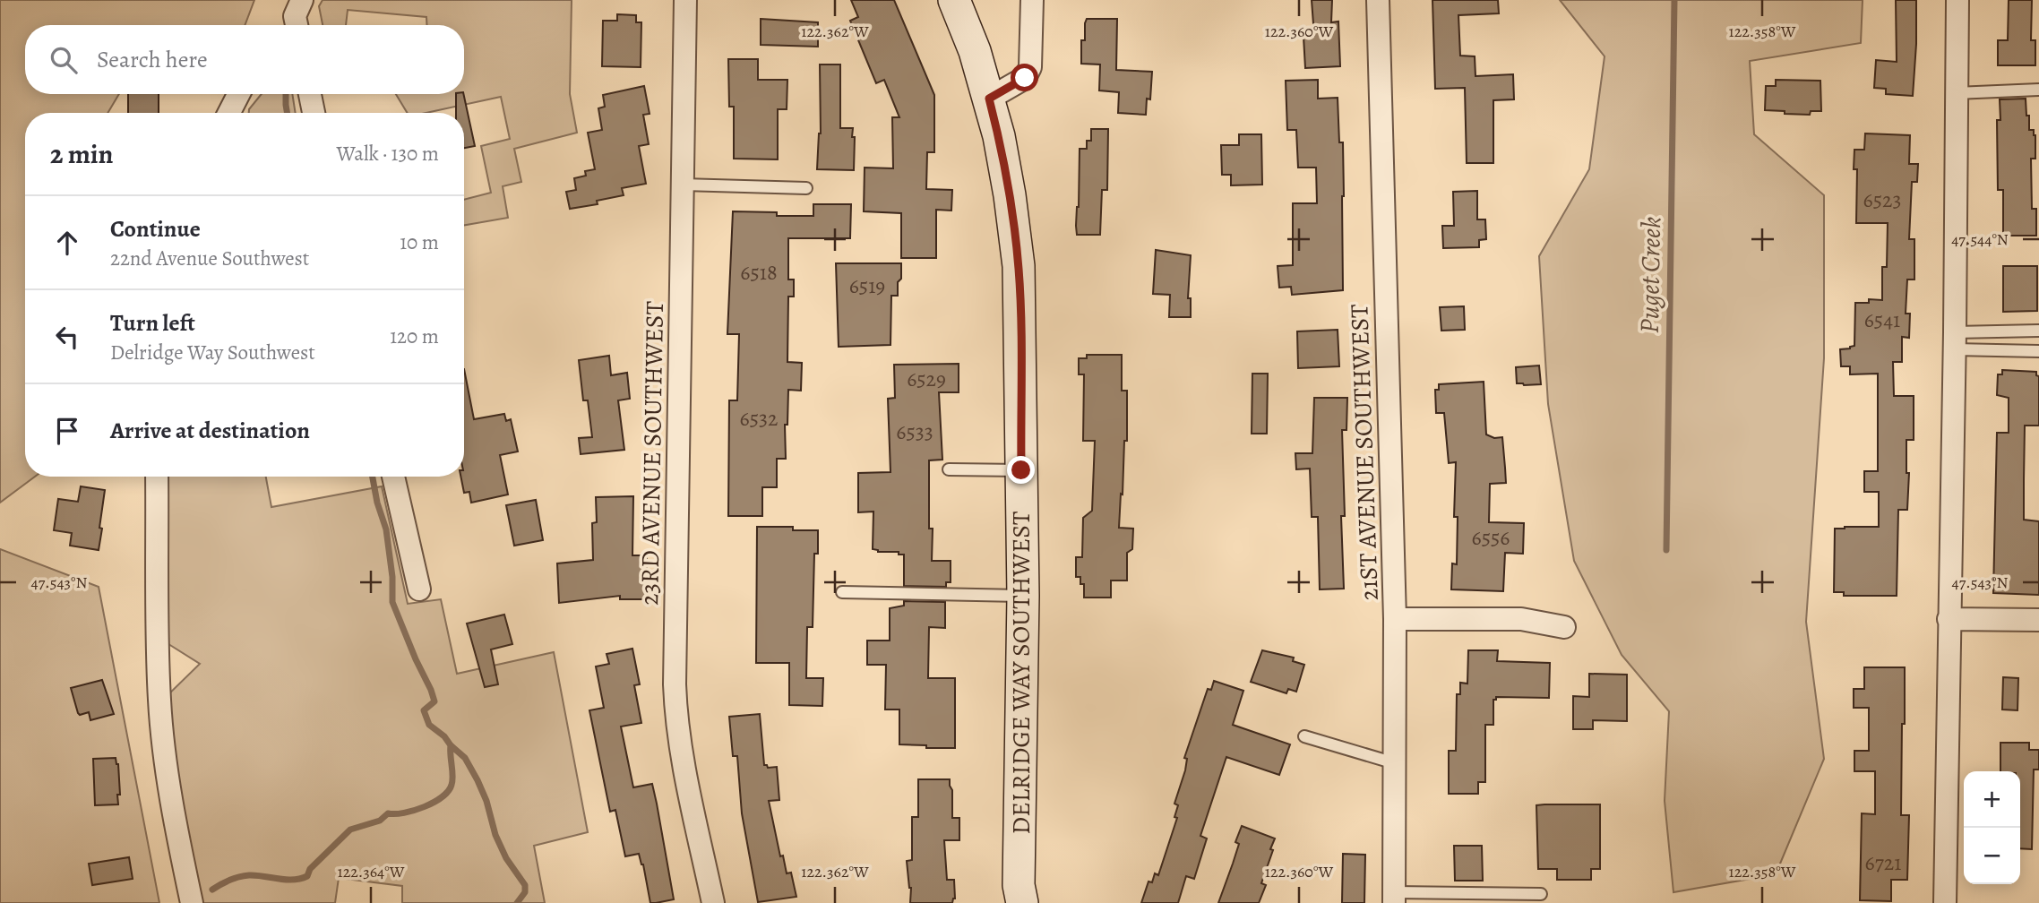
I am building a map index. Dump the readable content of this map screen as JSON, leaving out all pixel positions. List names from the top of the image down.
{
  "streets": {
    "main road": ["DELRIDGE WAY SOUTHWEST"],
    "street": ["21ST AVENUE SOUTHWEST", "23RD AVENUE SOUTHWEST"]
  },
  "water": ["Puget Creek"],
  "house_numbers": [
    "6523",
    "6518",
    "6519",
    "6541",
    "6529",
    "6532",
    "6533",
    "6556",
    "6721"
  ],
  "page": {
    "search": "Search here",
    "heading": ["2 min", "Walk · 130 m"],
    "list": [
      ["Continue", "22nd Avenue Southwest", "10 m"],
      ["Turn left", "Delridge Way Southwest", "120 m"],
      "Arrive at destination"
    ],
    "map_buttons": ["+", "−"]
  },
  "coordinates": [
    "122.362°W",
    "122.360°W",
    "122.358°W",
    "47.544°N",
    "47.543°N",
    "122.364°W"
  ]
}
